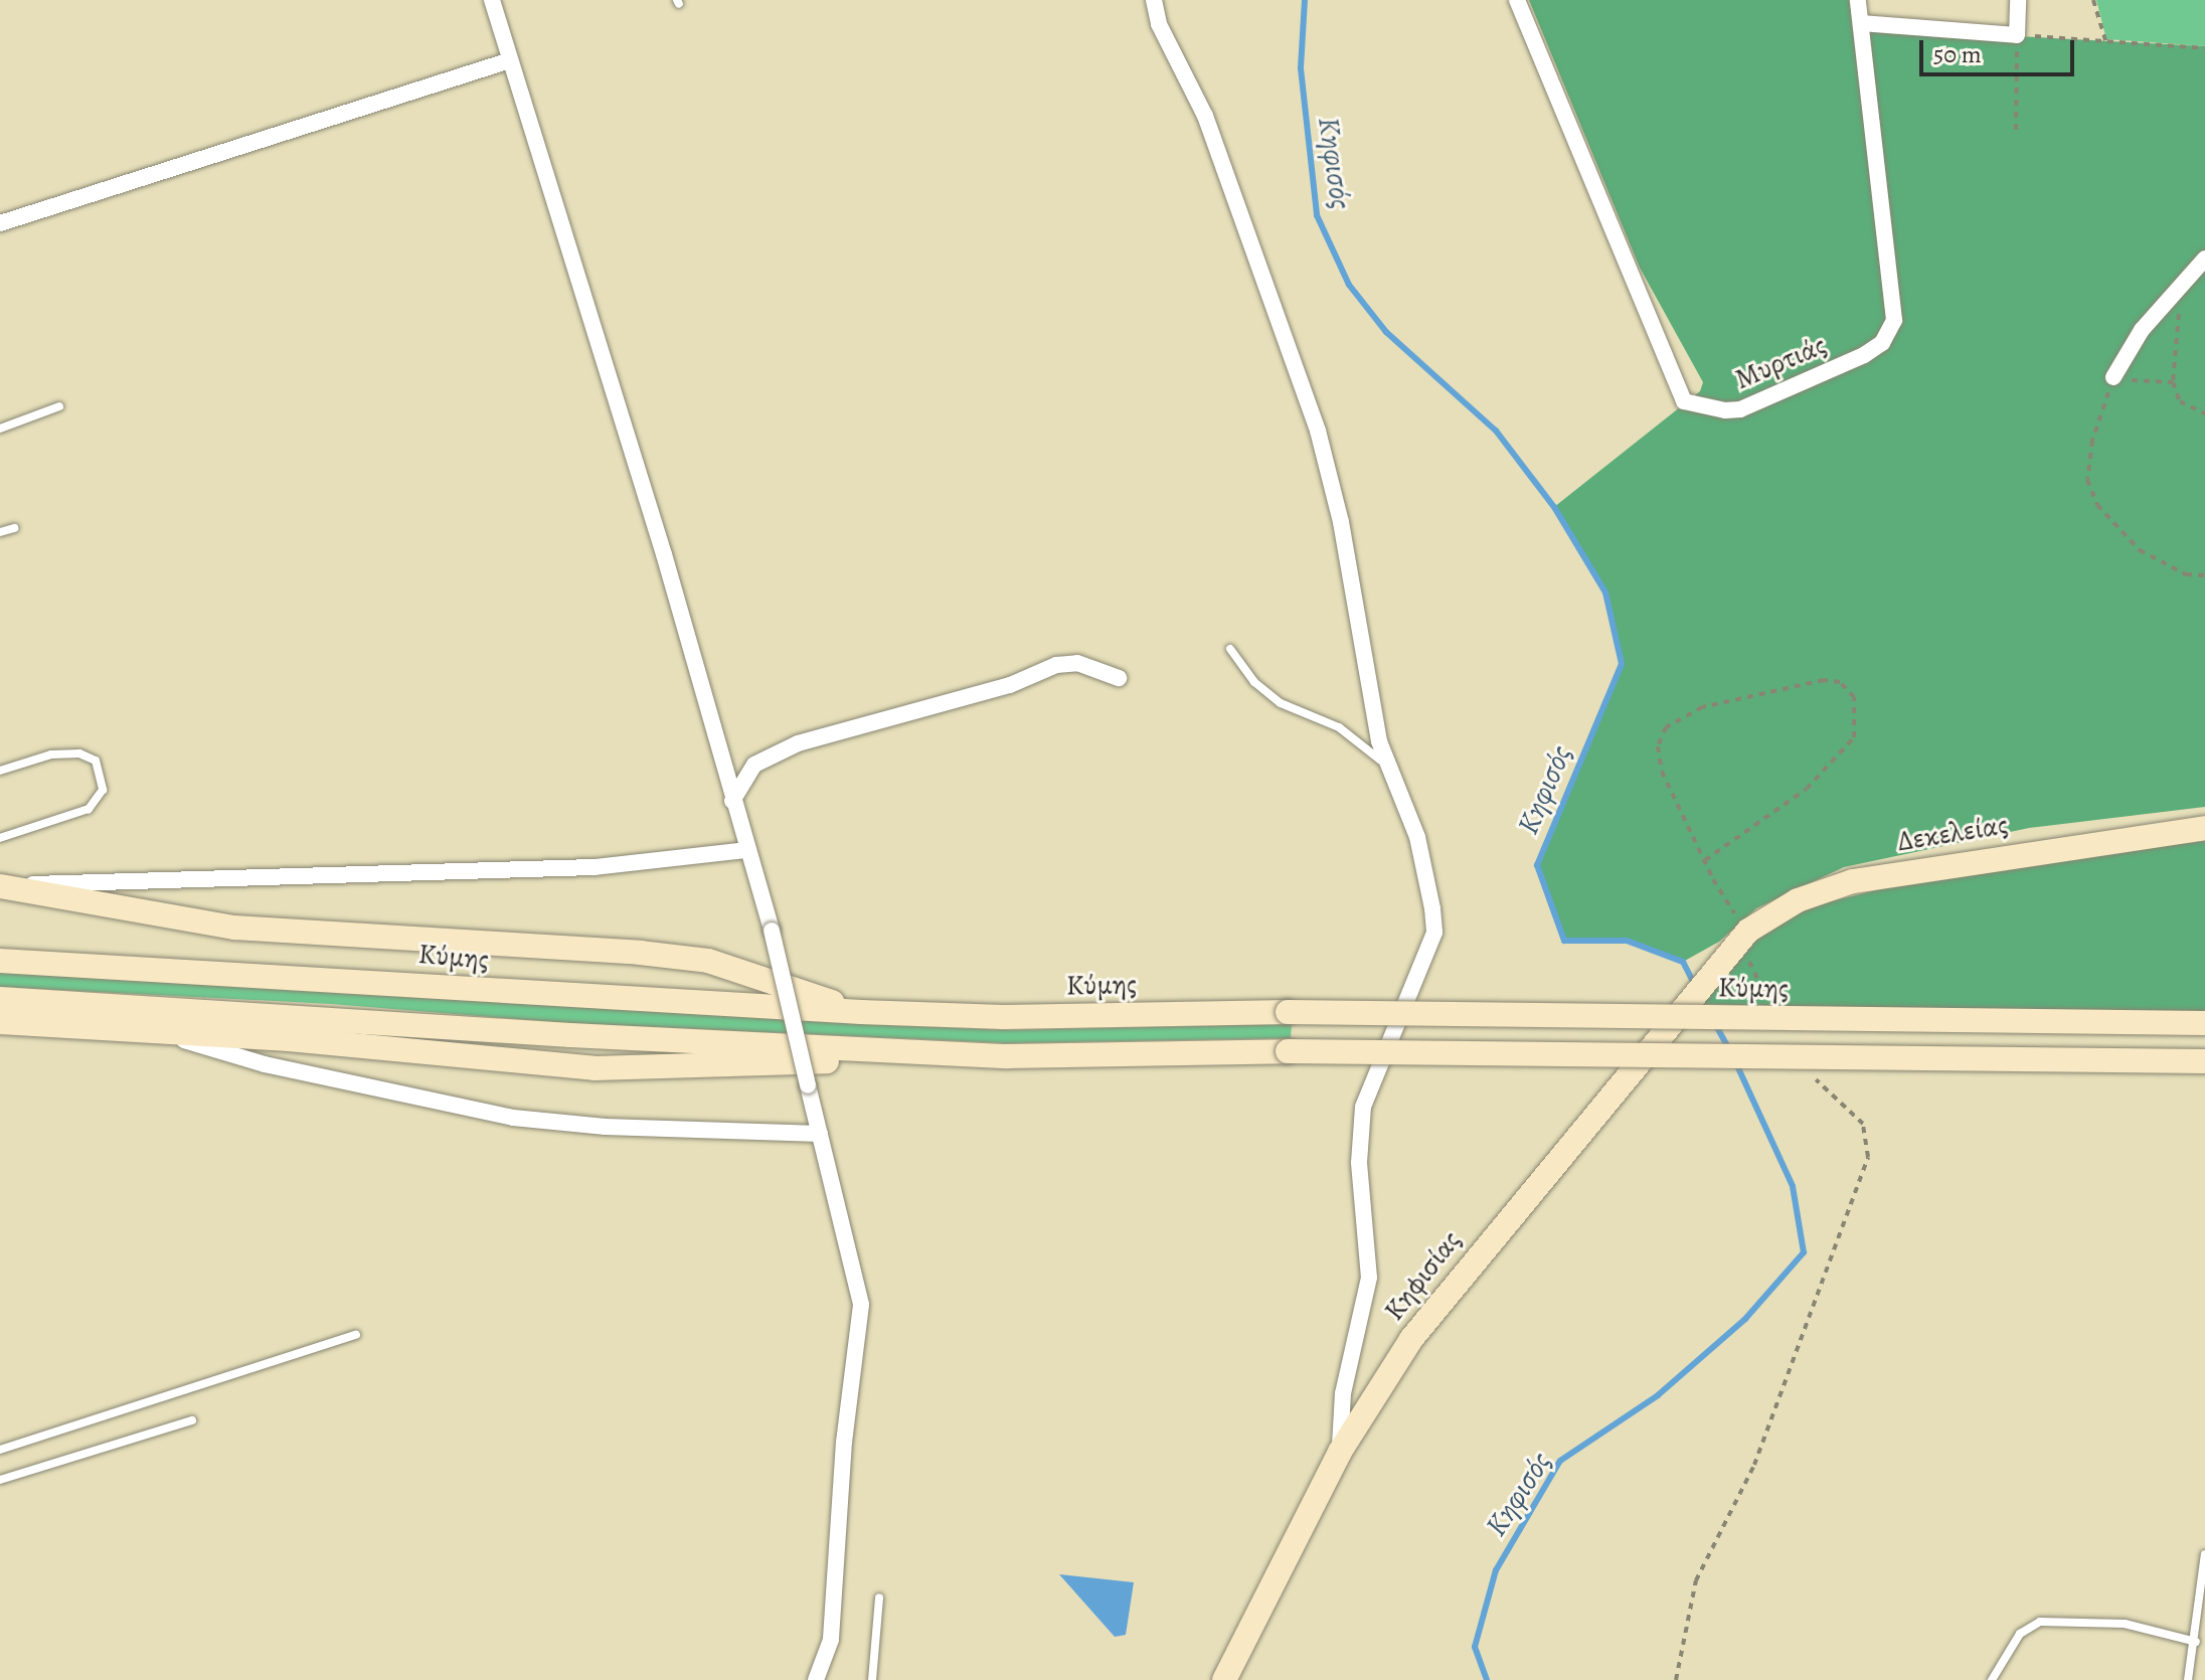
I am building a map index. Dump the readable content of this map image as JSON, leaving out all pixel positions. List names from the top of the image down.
{
  "streets": {
    "main road": ["Δεκελείας", "Κύμης", "Κηφισίας"],
    "street": ["Μυρτιάς"]
  },
  "crossings": [
    ["Δεκελείας", "Κηφισίας"]
  ],
  "water": ["Κηφισός"],
  "scale_bar": "50 m"
}
